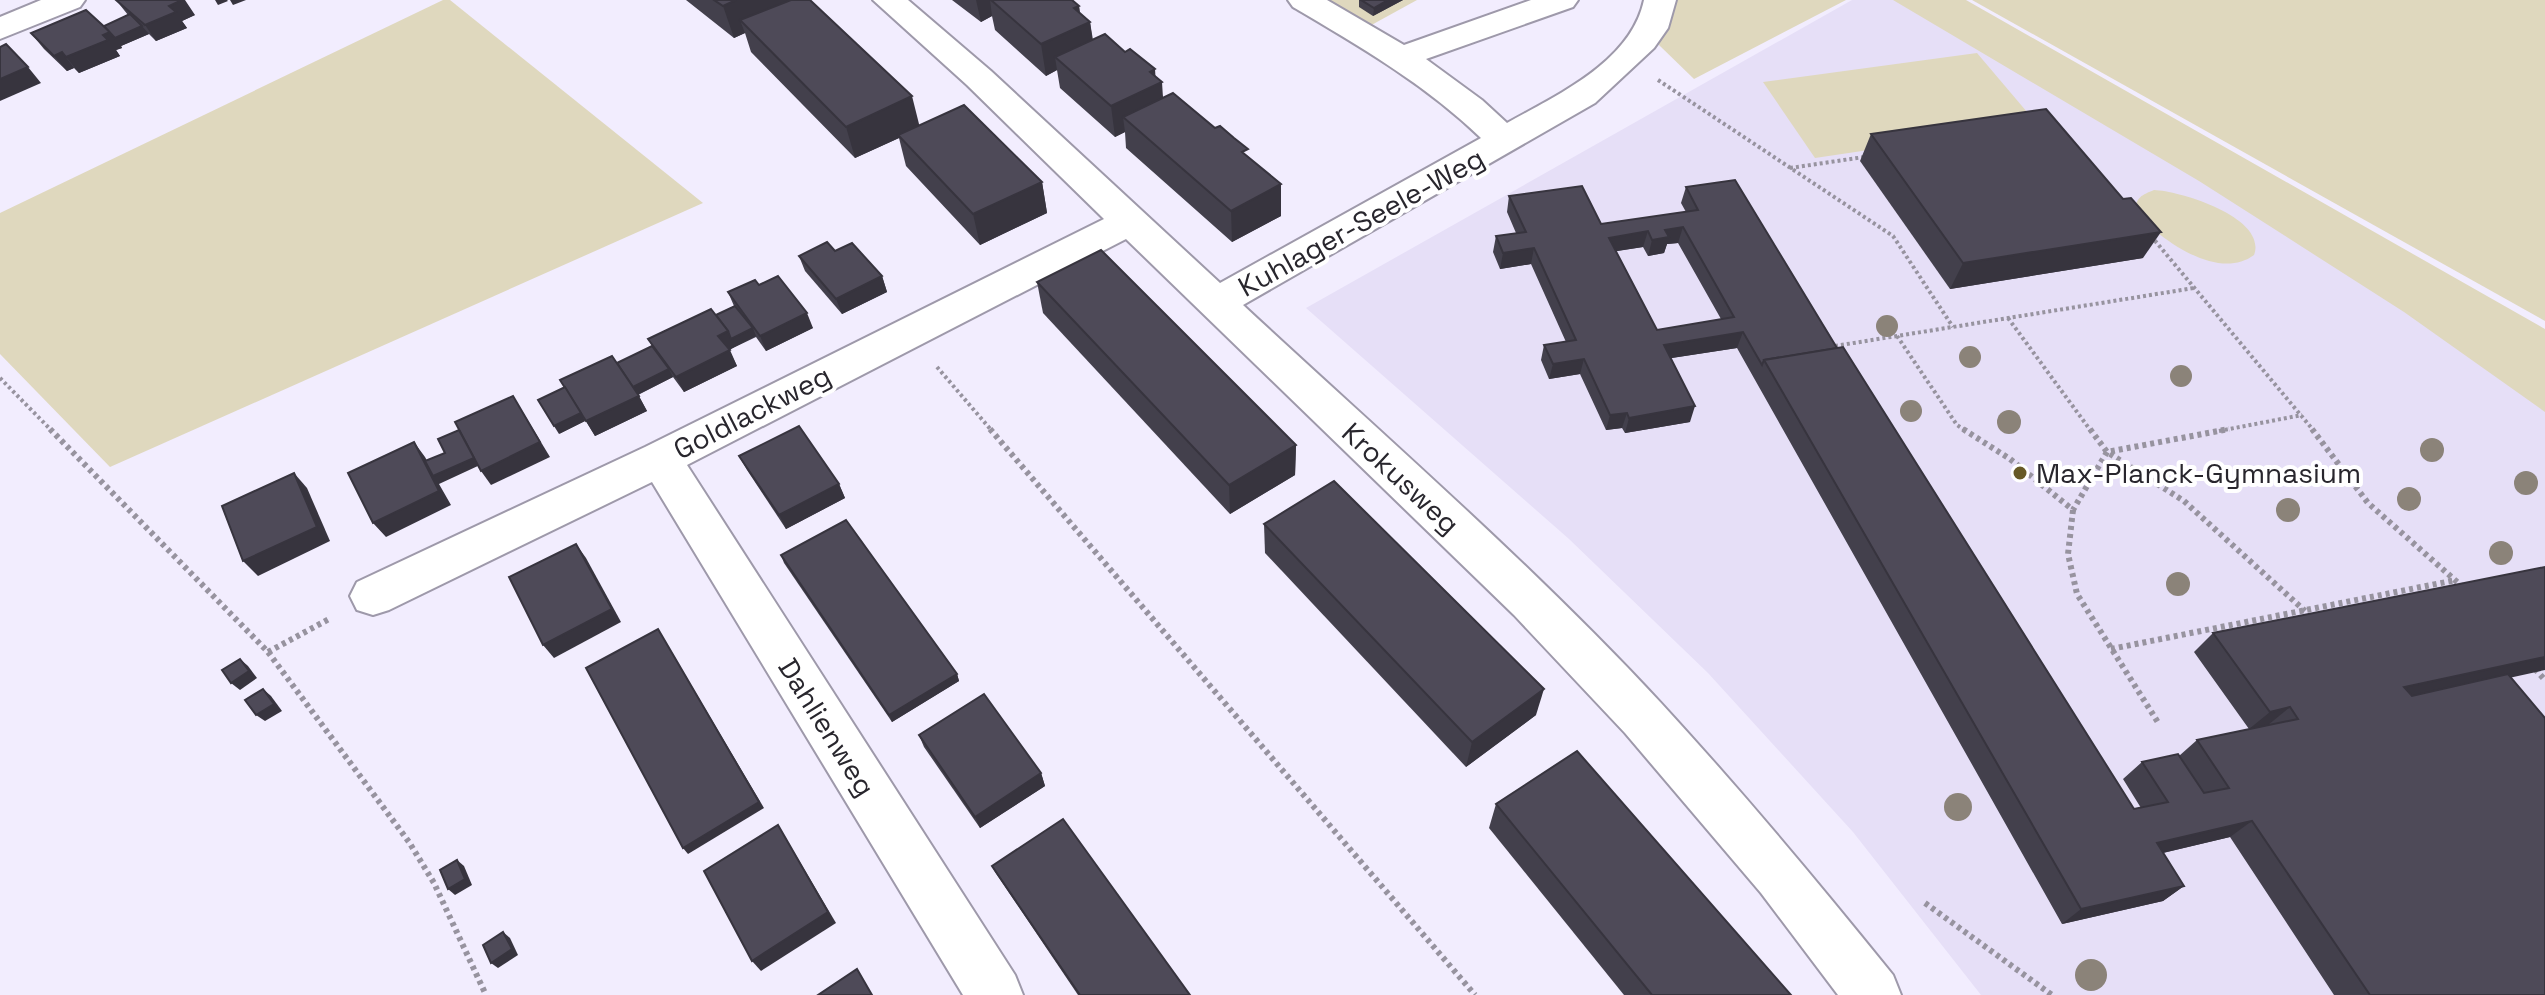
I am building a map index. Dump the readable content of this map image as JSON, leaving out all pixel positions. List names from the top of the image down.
{
  "streets": {
    "street": [
      "Kuhlager-Seele-Weg",
      "Goldlackweg",
      "Krokusweg",
      "Dahlienweg"
    ]
  },
  "crossings": [
    ["Kuhlager-Seele-Weg", "Krokusweg"],
    ["Goldlackweg", "Krokusweg"],
    ["Goldlackweg", "Dahlienweg"]
  ],
  "places": ["Max-Planck-Gymnasium"]
}
